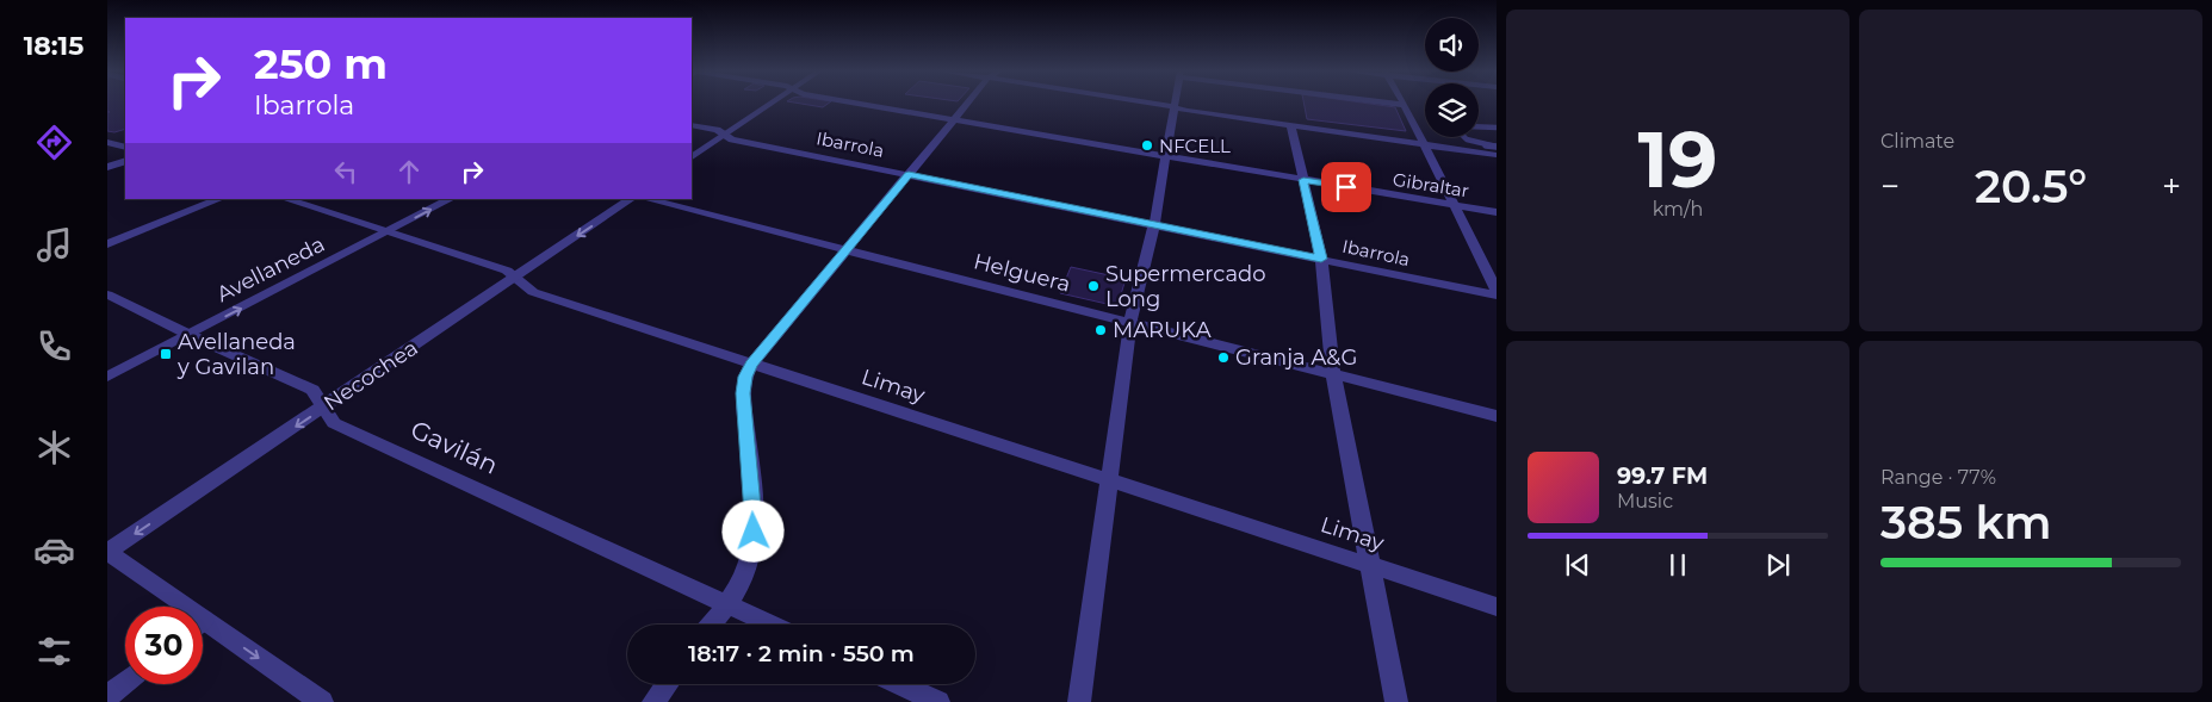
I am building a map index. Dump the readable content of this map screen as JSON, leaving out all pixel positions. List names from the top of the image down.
{
  "streets": {
    "street": [
      "Ibarrola",
      "Gibraltar",
      "Avellaneda",
      "Helguera",
      "Necochea",
      "Limay",
      "Gavilán"
    ]
  },
  "crossings": [
    ["Avellaneda", "Limay"],
    ["Avellaneda", "Gavilán"],
    ["Necochea", "Limay"],
    ["Necochea", "Gavilán"]
  ],
  "one_way": ["Necochea"],
  "places": {
    "other": [
      "NFCELL",
      "Supermercado Long",
      "MARUKA",
      "Granja A&G"
    ],
    "transit": ["Avellaneda y Gavilan"]
  },
  "page": {
    "tabs": "18:15",
    "tile": [
      ["19", "km/h"],
      "Climate",
      ["Range · 77%", "385 km"]
    ],
    "turn": ["250 m", "Ibarrola"],
    "heat": ["−", "20.5°", "+"],
    "song": ["99.7 FM", "Music"],
    "limit": "30",
    "trip": "18:17 · 2 min · 550 m"
  }
}
